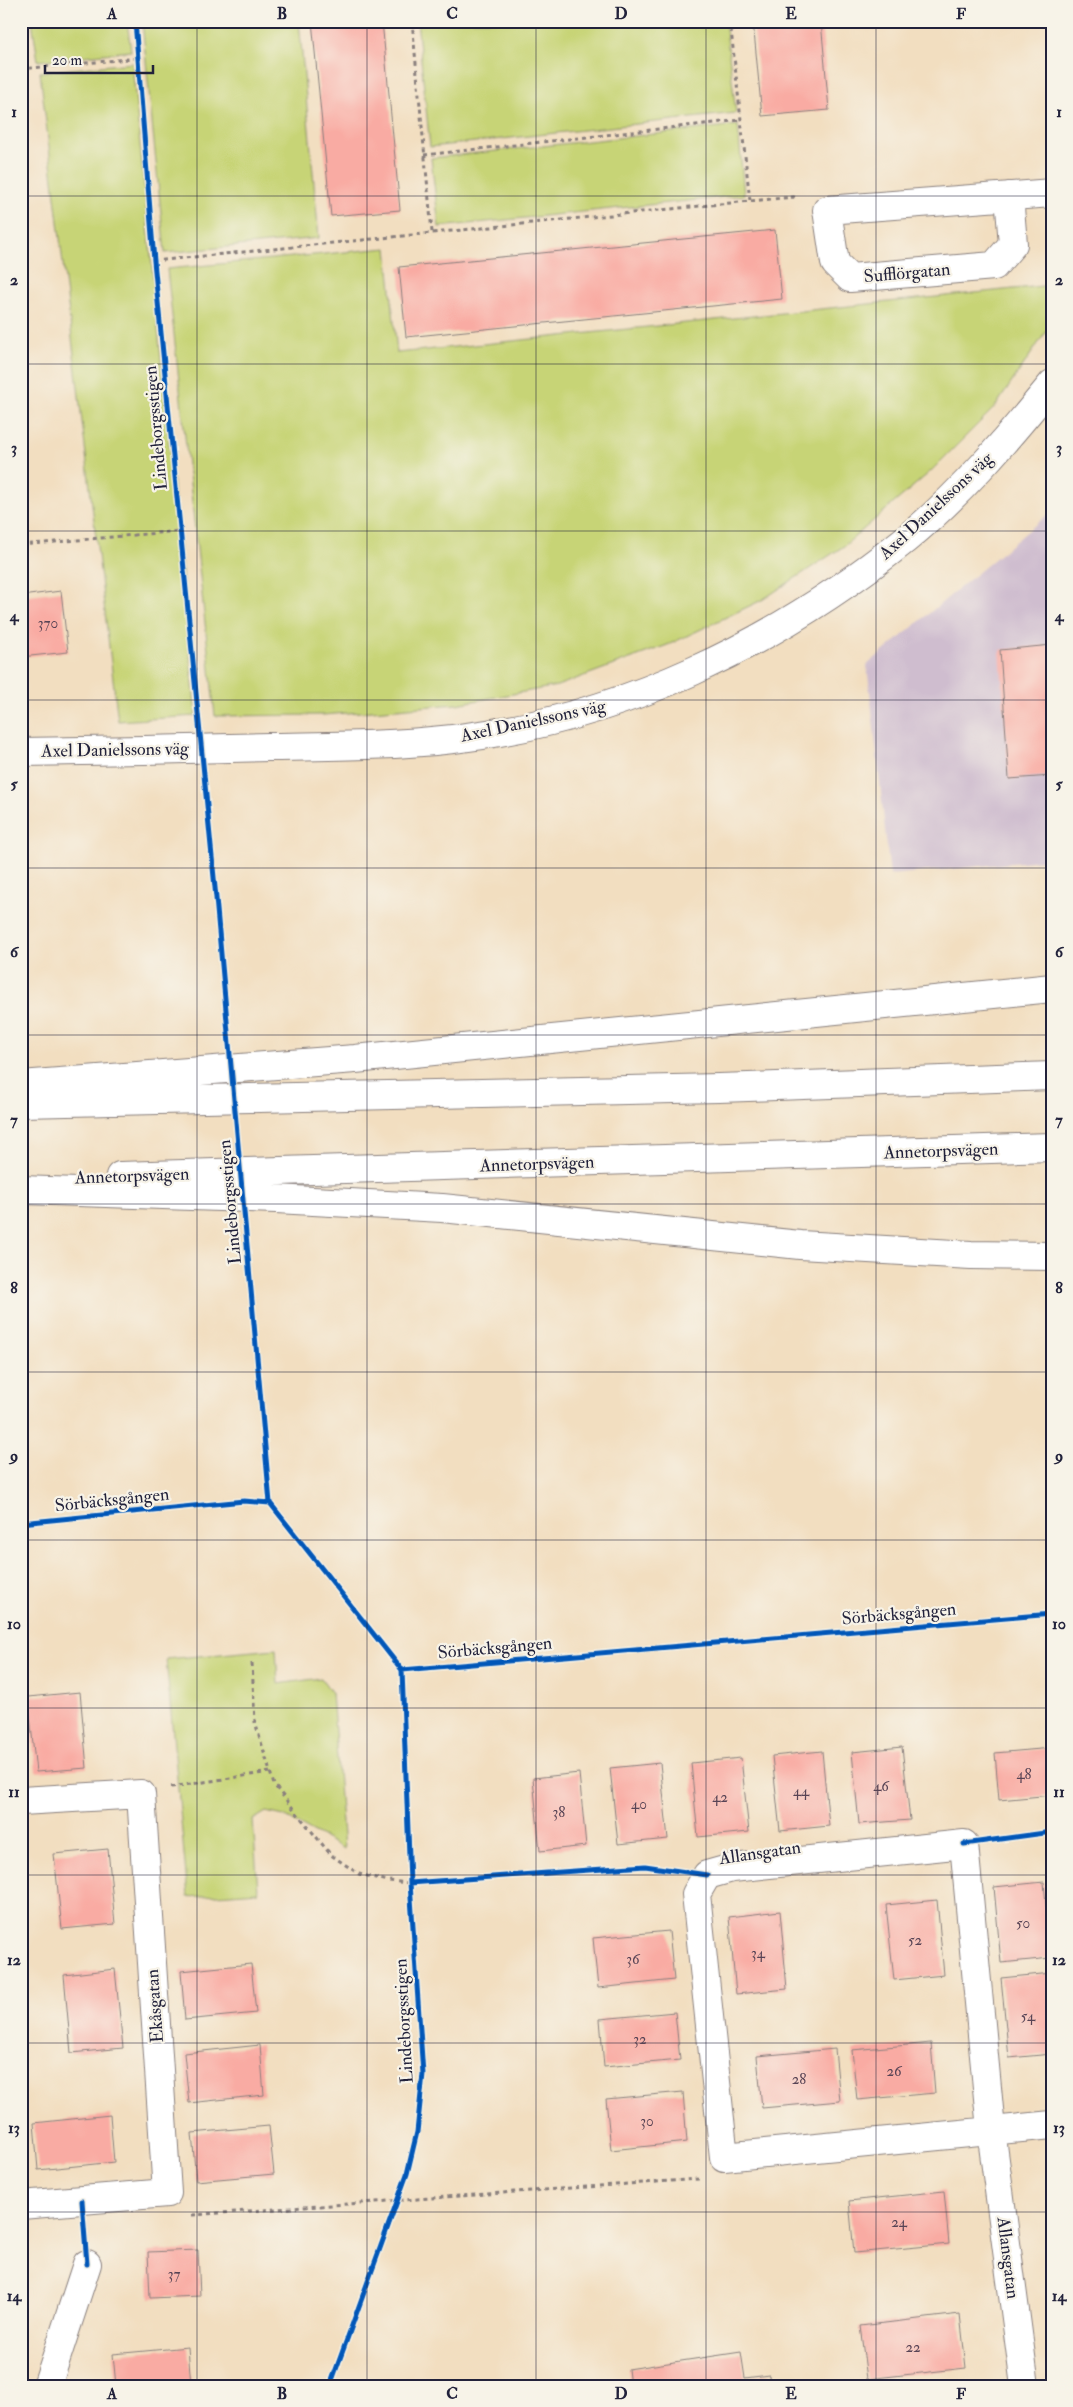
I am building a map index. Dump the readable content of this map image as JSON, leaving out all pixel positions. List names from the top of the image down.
{
  "streets": {
    "main road": [
      "Sufflörgatan",
      "Axel Danielssons väg",
      "Annetorpsvägen",
      "Allansgatan",
      "Ekåsgatan"
    ],
    "cycle path": ["Lindeborgsstigen", "Sörbäcksgången"]
  },
  "house_numbers": [
    "370",
    "48",
    "46",
    "44",
    "42",
    "40",
    "38",
    "50",
    "52",
    "34",
    "36",
    "54",
    "32",
    "26",
    "28",
    "30",
    "24",
    "37",
    "22"
  ],
  "scale_bar": "20 m",
  "grid": {
    "columns": [
      "A",
      "B",
      "C",
      "D",
      "E",
      "F"
    ],
    "rows": [
      "1",
      "2",
      "3",
      "4",
      "5",
      "6",
      "7",
      "8",
      "9",
      "10",
      "11",
      "12",
      "13",
      "14"
    ]
  }
}
